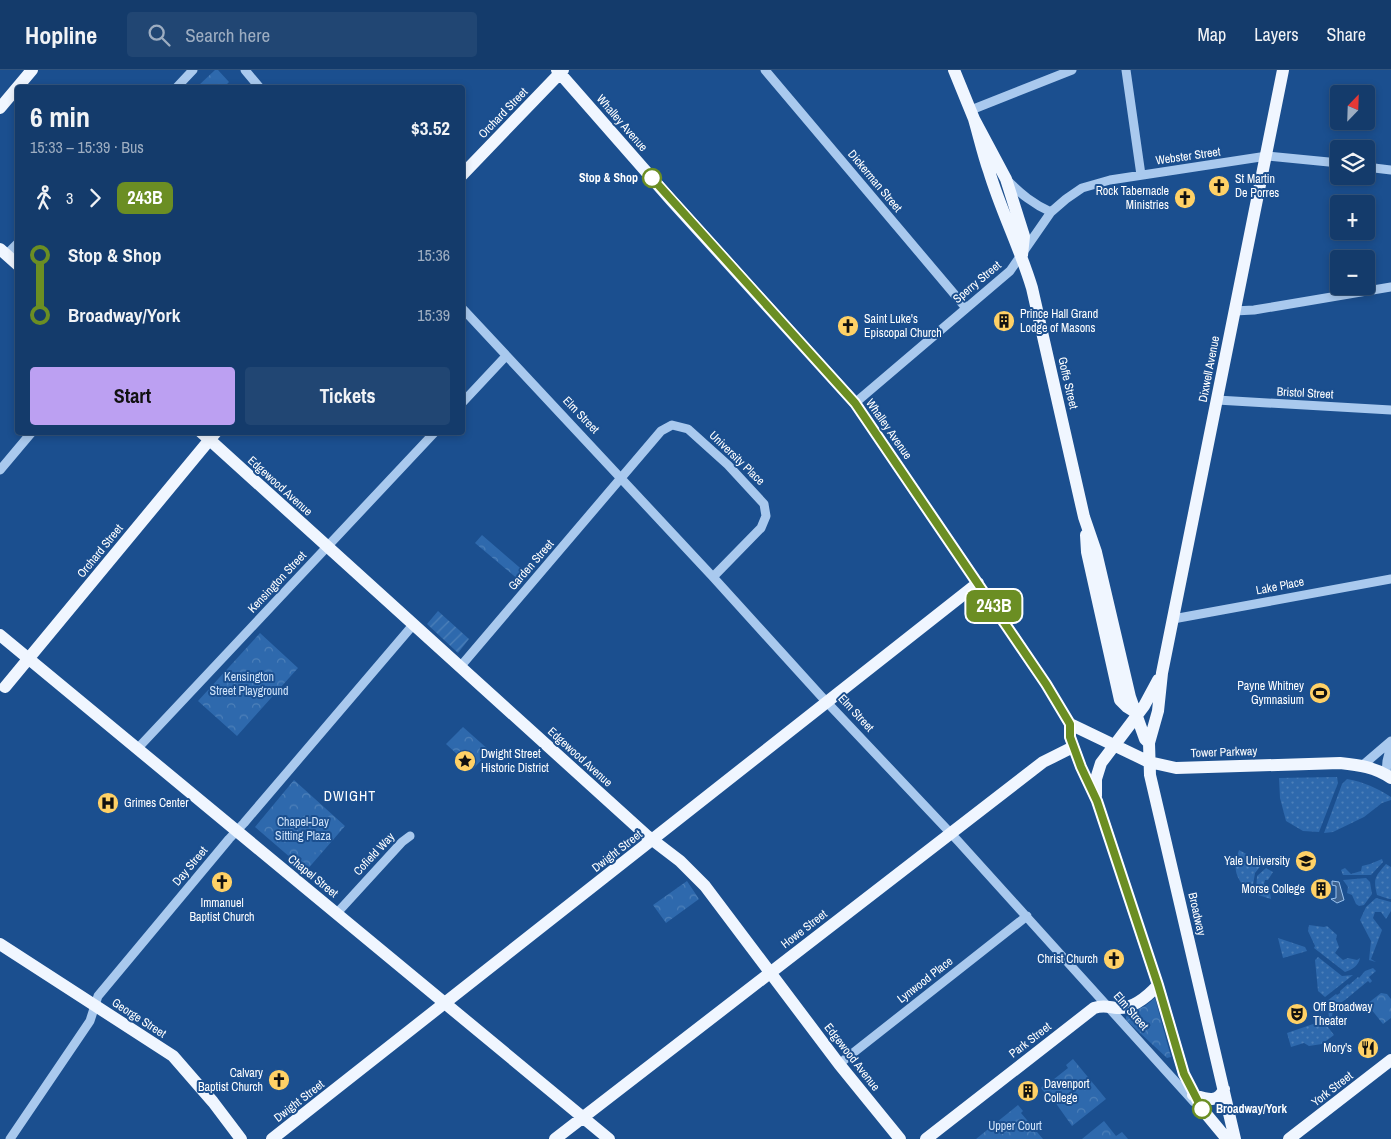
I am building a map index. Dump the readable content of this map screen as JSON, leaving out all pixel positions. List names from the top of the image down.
{
  "streets": {
    "main road": [
      "Orchard Street",
      "Whalley Avenue",
      "Dixwell Avenue",
      "Goffe Street",
      "Elm Street",
      "Edgewood Avenue",
      "Tower Parkway",
      "Dwight Street",
      "Chapel Street",
      "Broadway",
      "Howe Street",
      "George Street",
      "Park Street",
      "York Street"
    ],
    "street": [
      "Webster Street",
      "Dickerman Street",
      "Sperry Street",
      "Bristol Street",
      "University Place",
      "Garden Street",
      "Kensington Street",
      "Lake Place",
      "Cofield Way",
      "Day Street",
      "Lynwood Place"
    ]
  },
  "crossings": [
    ["Orchard Street", "Whalley Avenue"],
    ["Orchard Street", "Edgewood Avenue"],
    ["Orchard Street", "Chapel Street"],
    ["Whalley Avenue", "Sperry Street"],
    ["Whalley Avenue", "Dixwell Avenue"],
    ["Whalley Avenue", "Tower Parkway"],
    ["Whalley Avenue", "Dwight Street"],
    ["Whalley Avenue", "Howe Street"],
    ["Webster Street", "Sperry Street"],
    ["Webster Street", "Dixwell Avenue"],
    ["Webster Street", "Goffe Street"],
    ["Dickerman Street", "Sperry Street"],
    ["Sperry Street", "Goffe Street"],
    ["Dixwell Avenue", "Goffe Street"],
    ["Dixwell Avenue", "Bristol Street"],
    ["Dixwell Avenue", "Lake Place"],
    ["Dixwell Avenue", "Tower Parkway"],
    ["Dixwell Avenue", "Broadway"],
    ["Goffe Street", "Broadway"],
    ["Elm Street", "University Place"],
    ["Elm Street", "Garden Street"],
    ["Elm Street", "Dwight Street"],
    ["Elm Street", "Howe Street"],
    ["Elm Street", "Lynwood Place"],
    ["Elm Street", "Park Street"],
    ["University Place", "Garden Street"],
    ["Edgewood Avenue", "Garden Street"],
    ["Edgewood Avenue", "Kensington Street"],
    ["Edgewood Avenue", "Dwight Street"],
    ["Edgewood Avenue", "Day Street"],
    ["Edgewood Avenue", "Howe Street"],
    ["Edgewood Avenue", "Lynwood Place"],
    ["Kensington Street", "Chapel Street"],
    ["Tower Parkway", "Broadway"],
    ["Dwight Street", "Chapel Street"],
    ["Cofield Way", "Chapel Street"],
    ["Day Street", "Chapel Street"],
    ["Day Street", "George Street"],
    ["Chapel Street", "Howe Street"]
  ],
  "districts": ["DWIGHT"],
  "parks": ["Kensington Street Playground", "Chapel-Day Sitting Plaza", "Upper Court"],
  "places": {
    "other": ["Stop & Shop", "Broadway/York"],
    "church": [
      "St Martin De Porres",
      "Rock Tabernacle Ministries",
      "Saint Luke's Episcopal Church",
      "Immanuel Baptist Church",
      "Christ Church",
      "Calvary Baptist Church"
    ],
    "building": ["Prince Hall Grand Lodge of Masons", "Morse College", "Davenport College"],
    "sports": ["Payne Whitney Gymnasium"],
    "place": ["Dwight Street Historic District"],
    "hospital": ["Grimes Center"],
    "school or university": ["Yale University"],
    "theatre": ["Off Broadway Theater"],
    "restaurant": ["Mory's"]
  },
  "lines": ["bus line 243B"],
  "north": "top right",
  "page": {
    "header": "Hopline",
    "search": "Search here",
    "nav": ["Map", "Layers", "Share"],
    "on_map": "243B",
    "map_buttons": ["+", "−"],
    "heading": ["6 min", "15:33 – 15:39 · Bus", "$3.52"],
    "legs": ["3", "243B"],
    "list": [
      {
        "name": "Stop & Shop",
        "value": "15:36"
      },
      {
        "name": "Broadway/York",
        "value": "15:39"
      }
    ],
    "buttons": ["Start", "Tickets"]
  }
}
